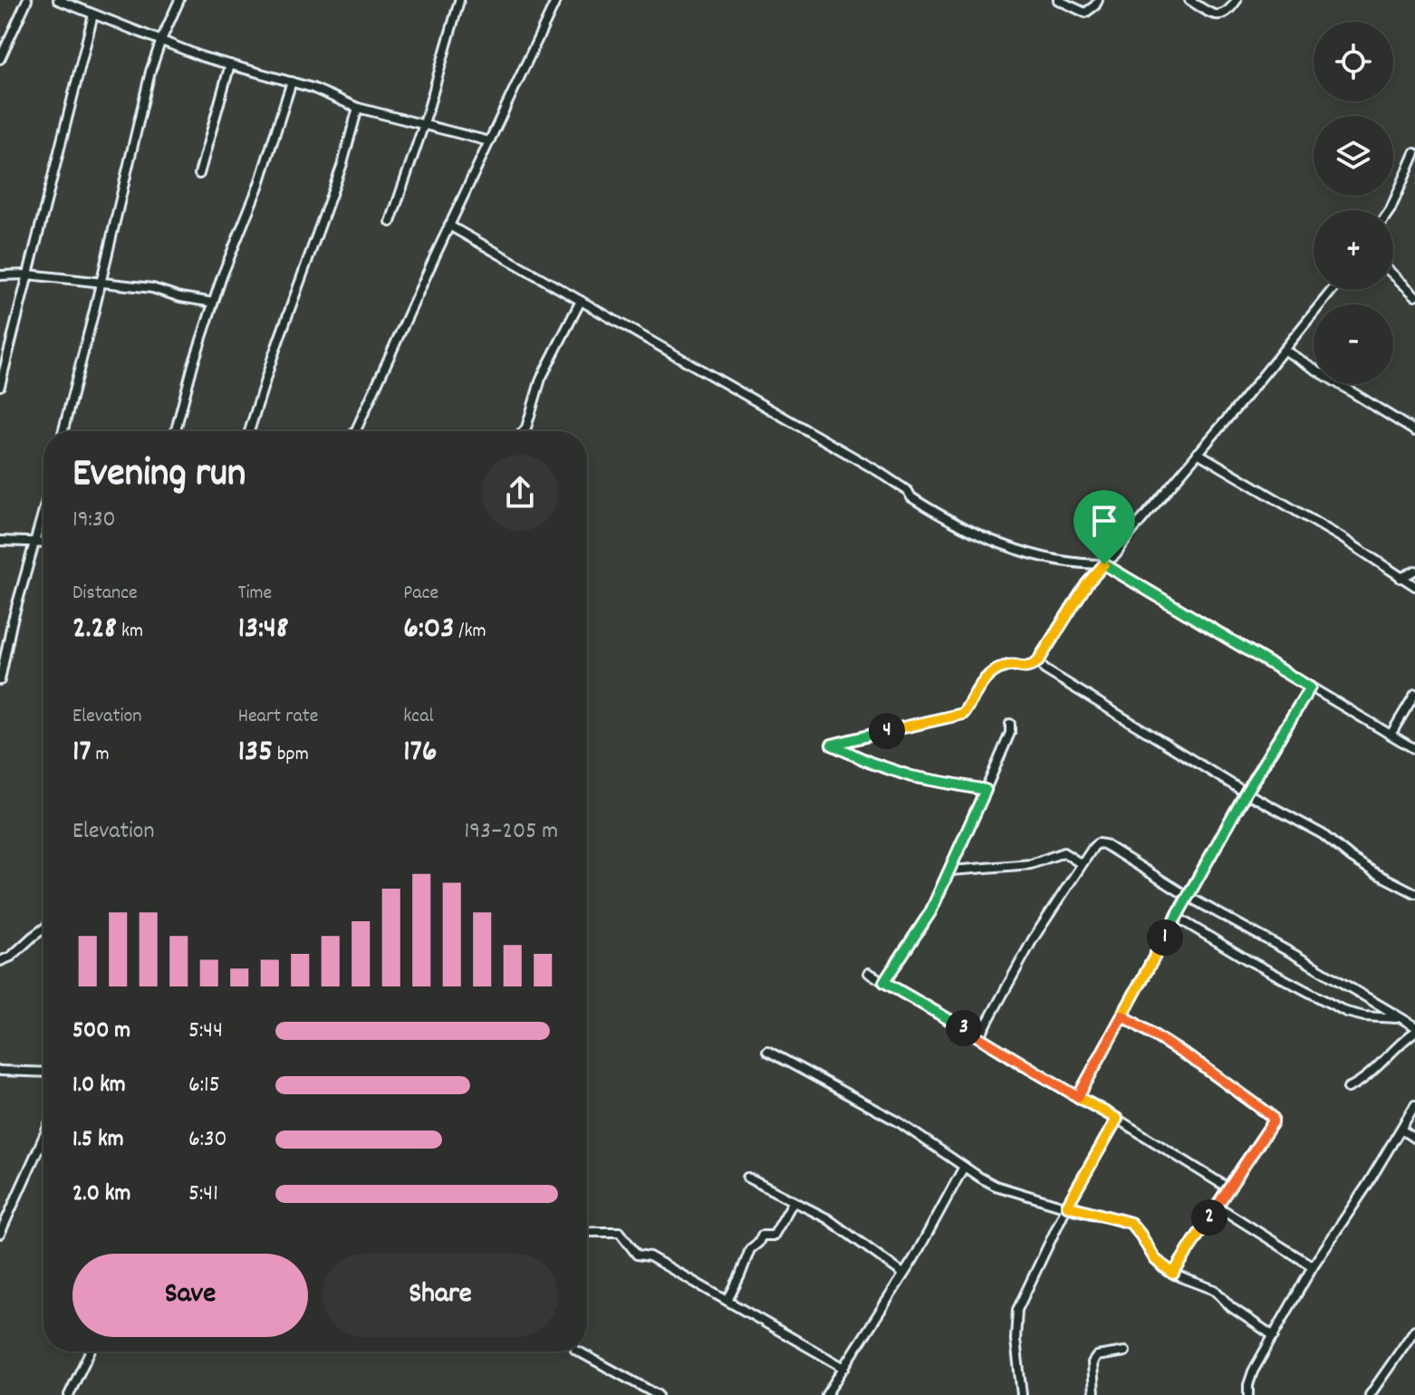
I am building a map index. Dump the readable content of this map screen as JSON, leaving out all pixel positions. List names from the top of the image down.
{
  "page": {
    "map_buttons": ["+", "−"],
    "heading": ["Evening run", "19:30"],
    "stats": [
      ["Distance", "2.28 km"],
      ["Time", "13:48"],
      ["Pace", "6:03 /km"],
      ["Elevation", "17 m"],
      ["Heart rate", "135 bpm"],
      ["kcal", "176"]
    ],
    "pins": [
      "4",
      "1",
      "3",
      "2"
    ],
    "chart": ["Elevation", "193–205 m"],
    "list": [
      {
        "name": "500 m",
        "note": "5:44"
      },
      {
        "name": "1.0 km",
        "note": "6:15"
      },
      {
        "name": "1.5 km",
        "note": "6:30"
      },
      {
        "name": "2.0 km",
        "note": "5:41"
      }
    ],
    "buttons": ["Save", "Share"]
  }
}
